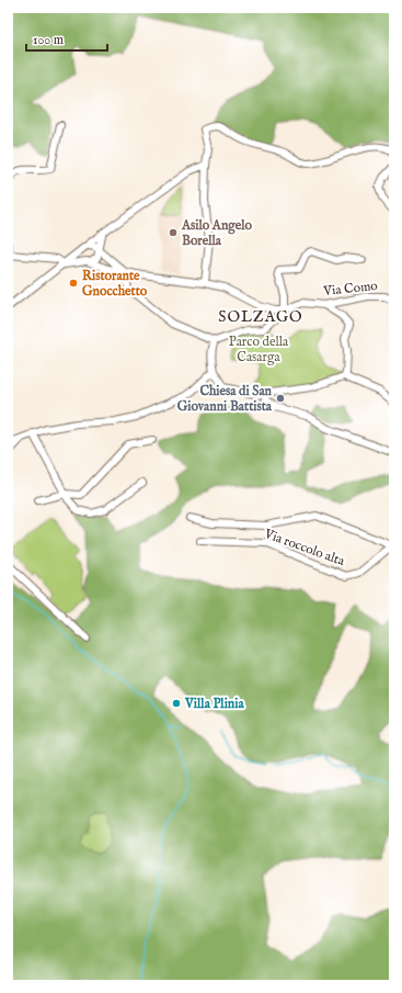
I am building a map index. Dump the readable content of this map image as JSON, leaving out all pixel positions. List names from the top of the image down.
{
  "streets": {
    "street": ["Via Como", "Via roccolo alta"]
  },
  "districts": ["SOLZAGO"],
  "parks": ["Parco della Casarga"],
  "places": [
    "Asilo Angelo Borella",
    "Ristorante Gnocchetto",
    "Chiesa di San Giovanni Battista",
    "Villa Plinia"
  ],
  "scale_bar": "100 m"
}
